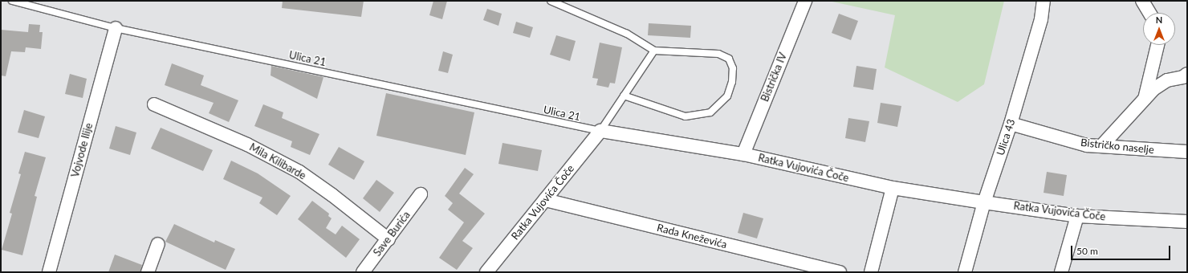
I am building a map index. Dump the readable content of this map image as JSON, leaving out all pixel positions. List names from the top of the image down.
{
  "streets": {
    "street": [
      "Bistrička IV",
      "Ulica 43",
      "Bistričko naselje",
      "Vojvode Ilije",
      "Mila Kilibarde",
      "Ratka Vujovića Čoče",
      "Save Burića",
      "Rada Kneževića"
    ],
    "lane": ["Ulica 21"]
  },
  "crossings": [
    ["Ulica 21", "Vojvode Ilije"],
    ["Ulica 21", "Ratka Vujovića Čoče"],
    ["Bistrička IV", "Ratka Vujovića Čoče"],
    ["Ulica 43", "Bistričko naselje"],
    ["Ulica 43", "Ratka Vujovića Čoče"],
    ["Mila Kilibarde", "Save Burića"],
    ["Ratka Vujovića Čoče", "Rada Kneževića"]
  ],
  "scale_bar": "50 m",
  "north": "top"
}
